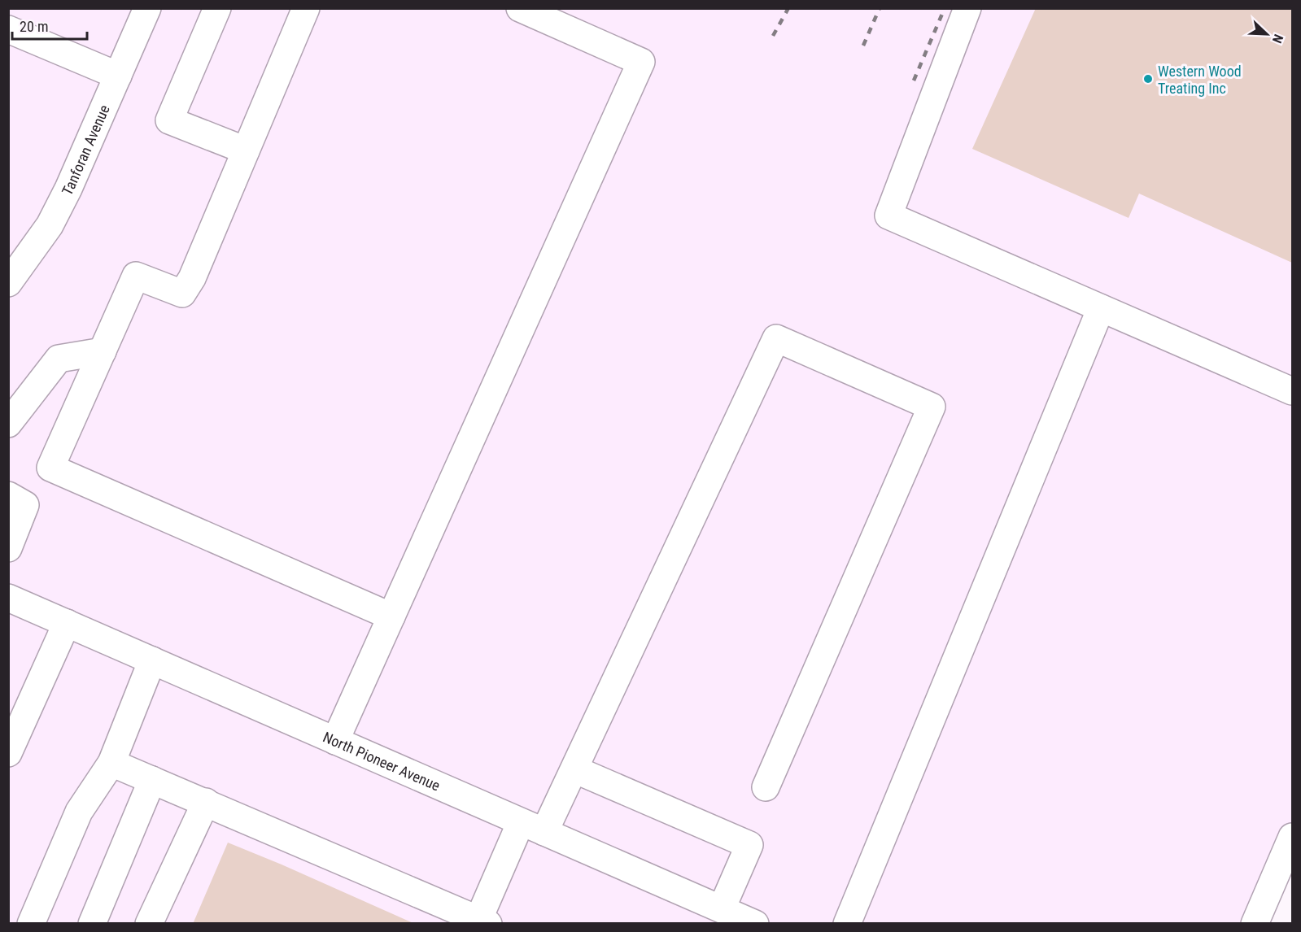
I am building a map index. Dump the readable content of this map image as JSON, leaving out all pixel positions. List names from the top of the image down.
{
  "streets": {
    "street": ["Tanforan Avenue", "North Pioneer Avenue"]
  },
  "places": ["Western Wood Treating Inc"],
  "scale_bar": "20 m",
  "north": "bottom right"
}
